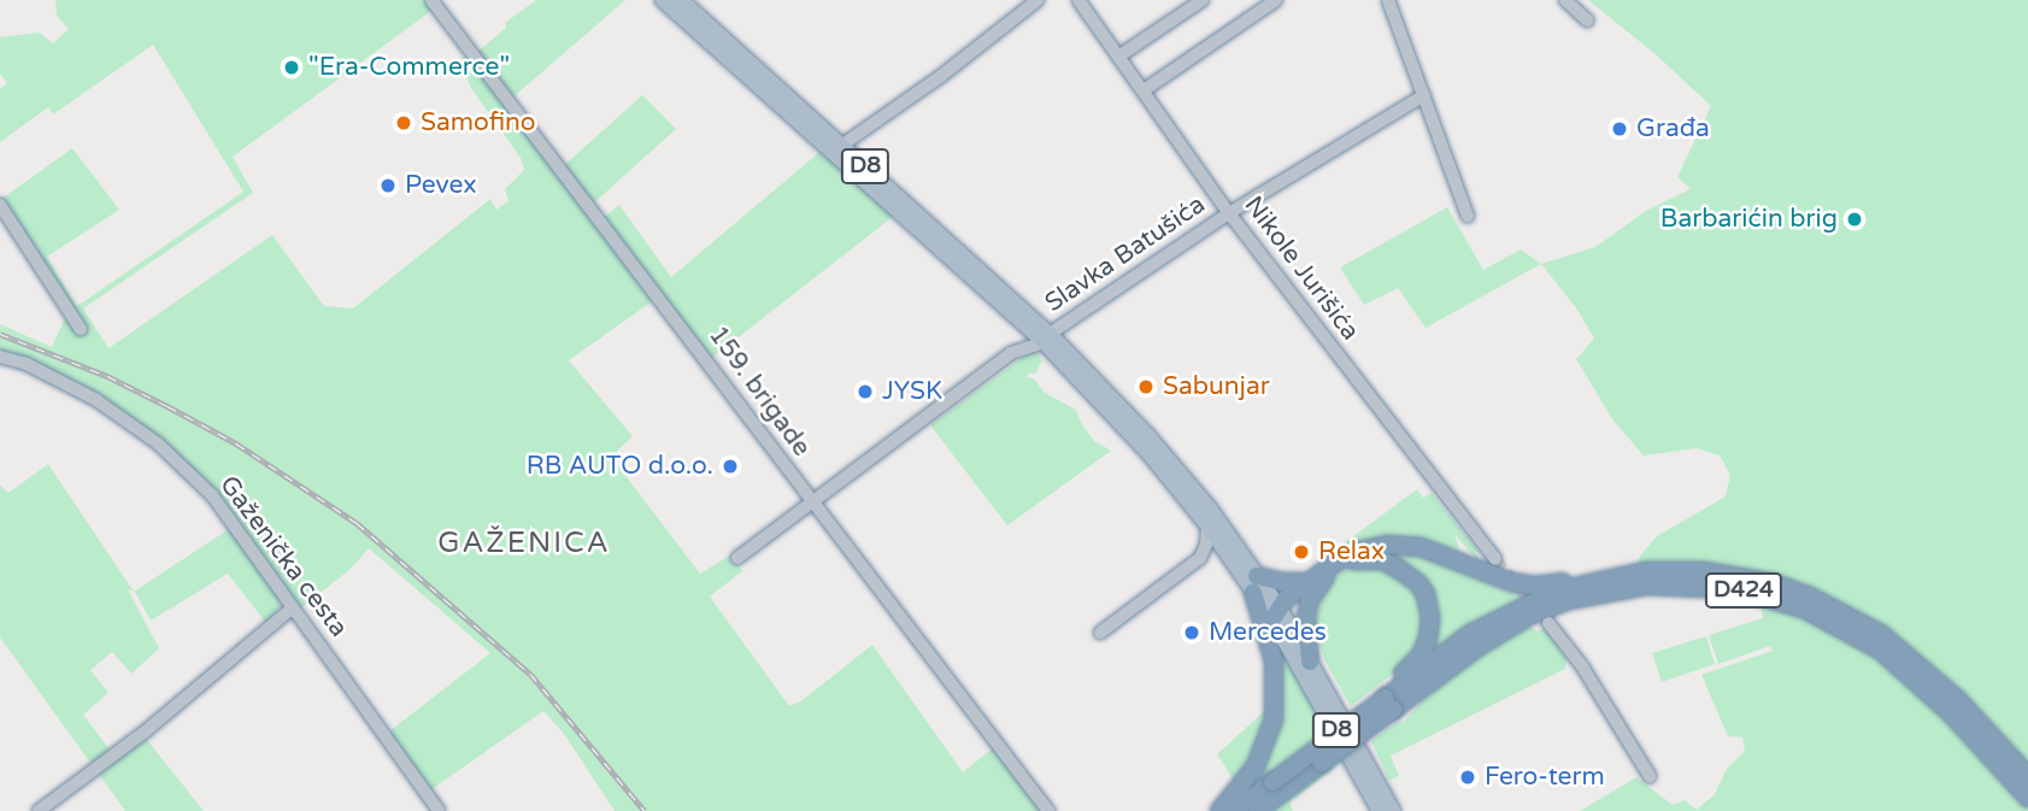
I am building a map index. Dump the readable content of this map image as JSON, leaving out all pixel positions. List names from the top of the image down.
{
  "streets": {
    "highway": ["D424"],
    "main road": ["D8"],
    "street": [
      "Slavka Batušića",
      "Nikole Jurišića",
      "159. brigade",
      "Gaženička cesta"
    ]
  },
  "crossings": [
    ["D8", "Slavka Batušića"],
    ["Slavka Batušića", "Nikole Jurišića"],
    ["Slavka Batušića", "159. brigade"]
  ],
  "districts": ["GAŽENICA"],
  "places": [
    "\"Era-Commerce\"",
    "Samofino",
    "Građa",
    "Pevex",
    "Barbarićin brig",
    "Sabunjar",
    "JYSK",
    "RB AUTO d.o.o.",
    "Relax",
    "Mercedes",
    "Fero-term"
  ]
}
